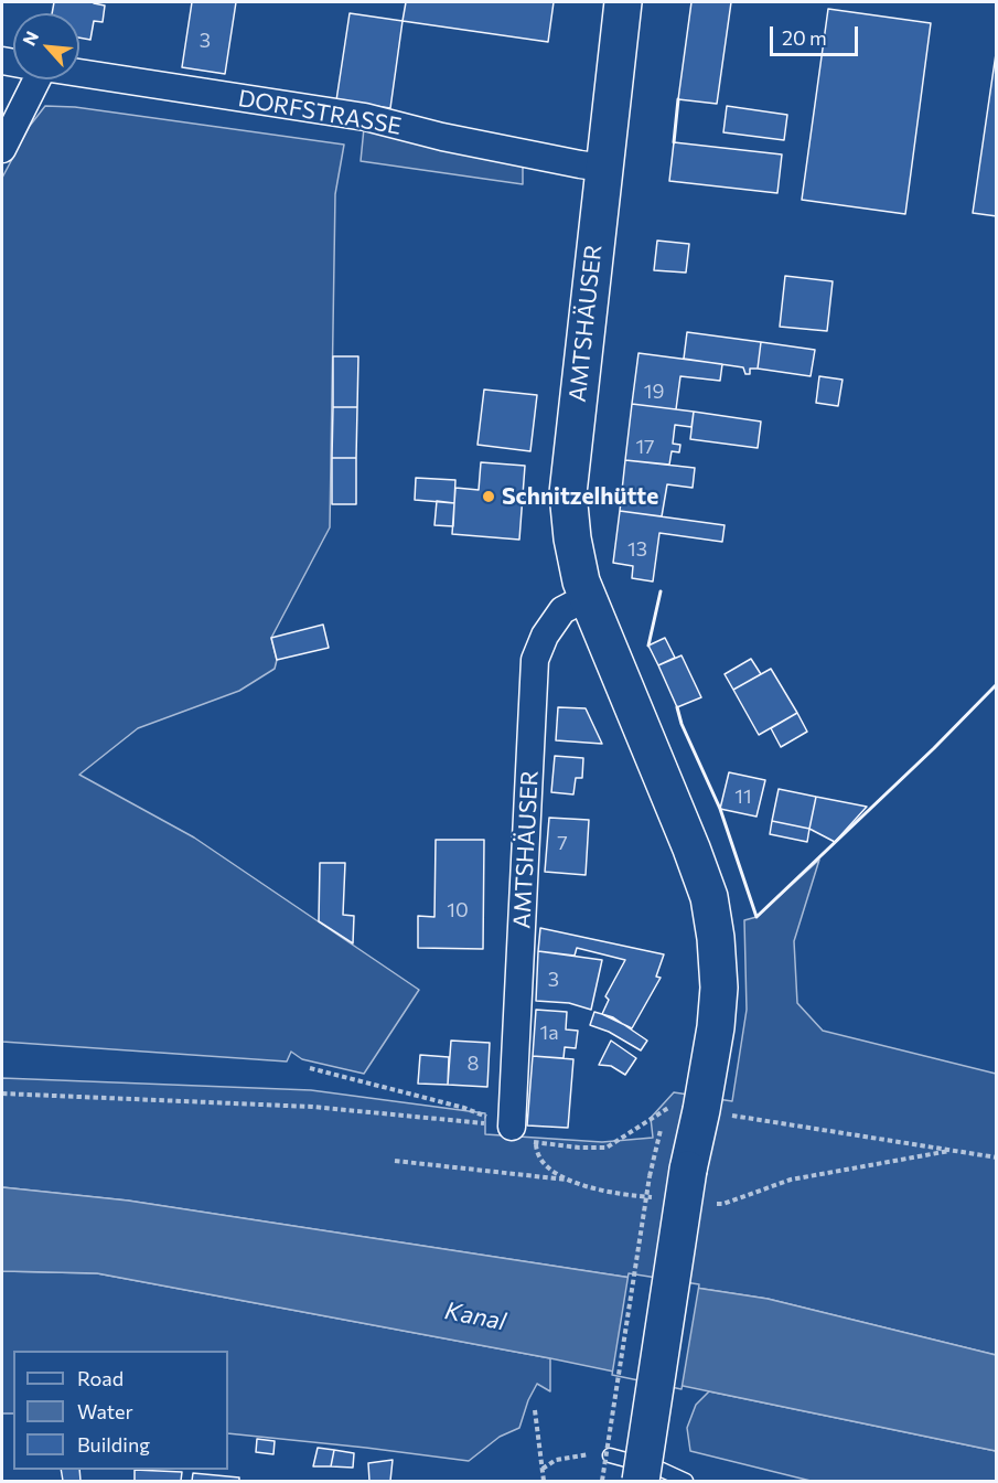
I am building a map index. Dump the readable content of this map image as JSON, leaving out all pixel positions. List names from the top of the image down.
{
  "streets": {
    "main road": ["AMTSHÄUSER"],
    "street": ["DORFSTRASSE"]
  },
  "crossings": [
    ["DORFSTRASSE", "AMTSHÄUSER"]
  ],
  "water": ["Kanal"],
  "places": ["Schnitzelhütte"],
  "house_numbers": [
    "3",
    "19",
    "17",
    "13",
    "11",
    "7",
    "10",
    "3",
    "1a",
    "8"
  ],
  "legend": ["Road", "Water", "Building"],
  "scale_bar": "20 m",
  "north": "top left"
}
